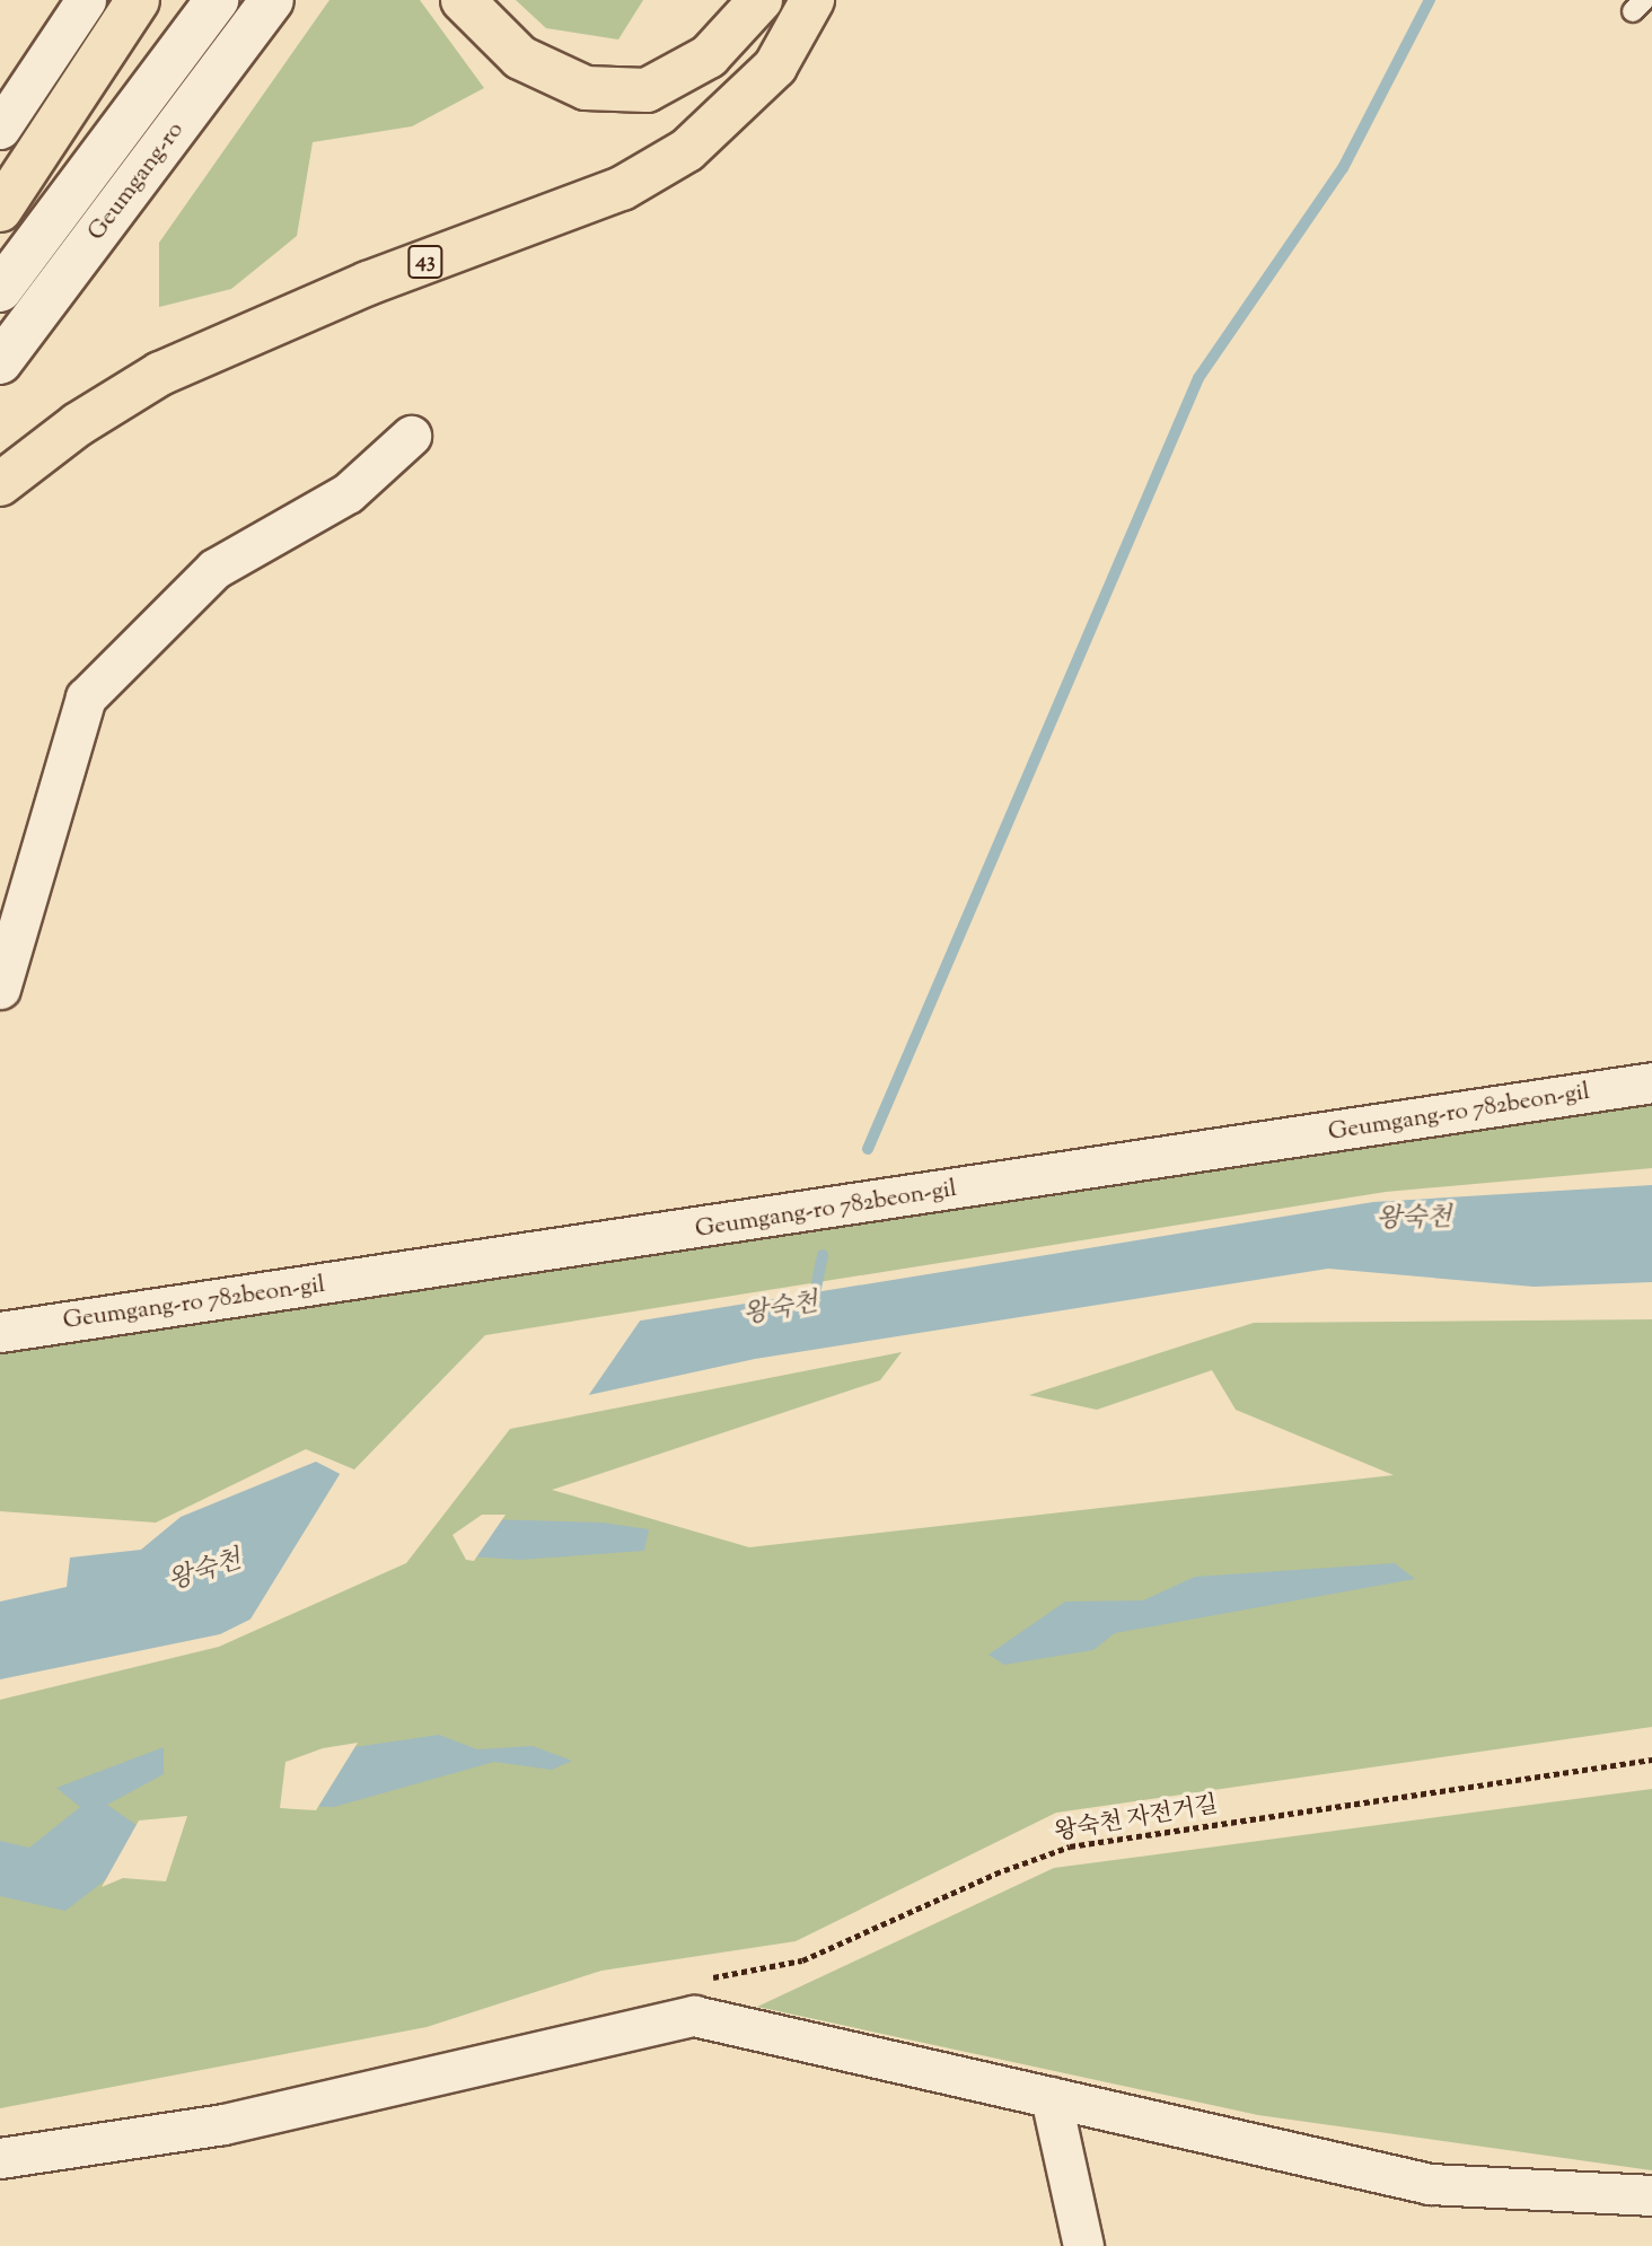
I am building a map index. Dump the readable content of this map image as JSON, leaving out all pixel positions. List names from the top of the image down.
{
  "streets": {
    "main road": ["43"],
    "street": ["Geumgang-ro", "Geumgang-ro 782beon-gil"],
    "path": ["왕숙천 자전거길"]
  },
  "water": ["왕숙천"]
}
